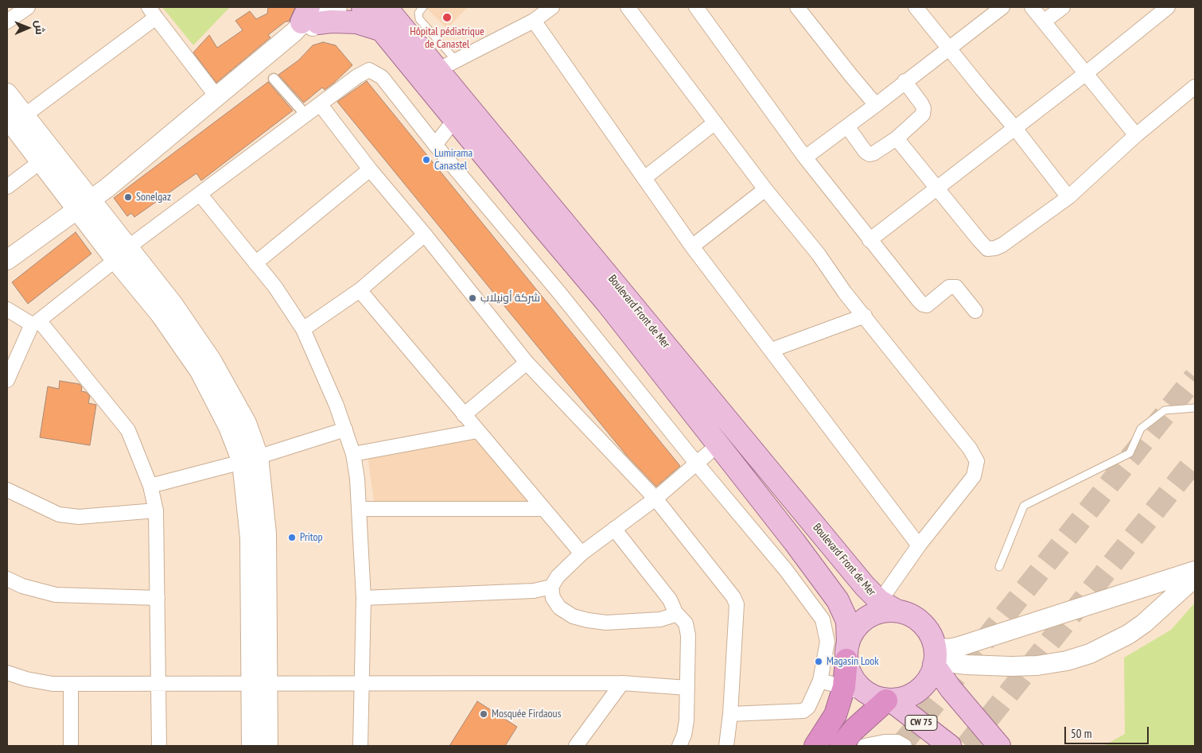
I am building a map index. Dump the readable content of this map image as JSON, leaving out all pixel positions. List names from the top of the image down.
{
  "streets": {
    "main road": ["Boulevard Front de Mer", "CW 75"]
  },
  "crossings": [
    ["Boulevard Front de Mer", "CW 75"]
  ],
  "places": [
    "Hôpital pédiatrique de Canastel",
    "Lumirama Canastel",
    "Sonelgaz",
    "شركة أونيلاب",
    "Pritop",
    "Magasin Look",
    "Mosquée Firdaous"
  ],
  "scale_bar": "50 m",
  "north": "right"
}
